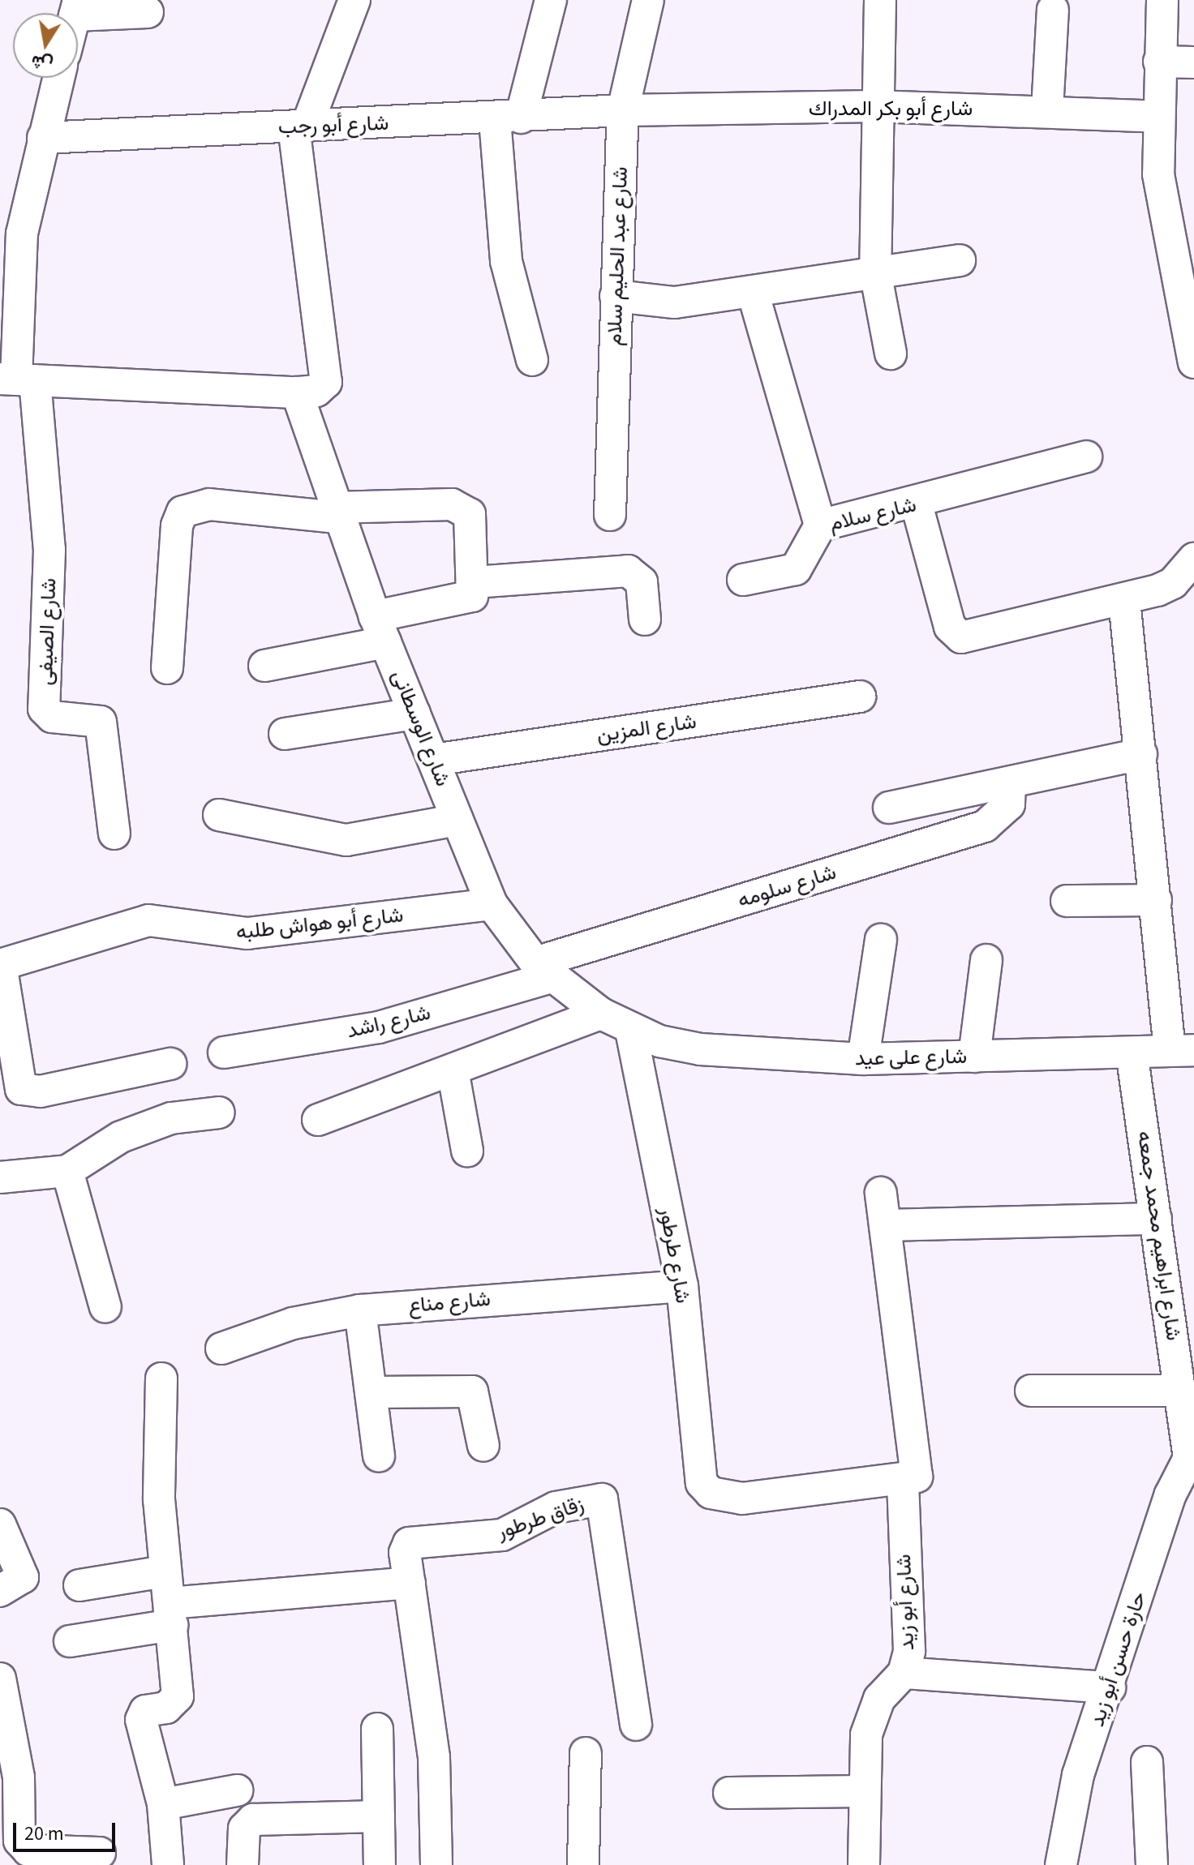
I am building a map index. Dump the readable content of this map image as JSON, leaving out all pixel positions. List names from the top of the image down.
{
  "streets": {
    "street": [
      "شارع أبو بكر المدراك",
      "شارع أبو رجب",
      "شارع عبد الحليم سلام",
      "شارع سلام",
      "شارع الصيفى",
      "شارع الوسطانى",
      "شارع المزين",
      "شارع سلومه",
      "شارع أبو هواش طلبه",
      "شارع راشد",
      "شارع على عيد",
      "شارع ابراهيم محمد جمعه",
      "شارع طرطور",
      "شارع مناع",
      "زقاق طرطور",
      "شارع أبو زيد",
      "حارة حسن أبو زيد"
    ]
  },
  "crossings": [
    ["شارع أبو بكر المدراك", "شارع أبو رجب"],
    ["شارع أبو بكر المدراك", "شارع عبد الحليم سلام"],
    ["شارع أبو رجب", "شارع عبد الحليم سلام"],
    ["شارع الوسطانى", "شارع المزين"],
    ["شارع الوسطانى", "شارع سلومه"],
    ["شارع الوسطانى", "شارع أبو هواش طلبه"],
    ["شارع الوسطانى", "شارع راشد"],
    ["شارع الوسطانى", "شارع على عيد"],
    ["شارع الوسطانى", "شارع طرطور"],
    ["شارع سلومه", "شارع راشد"],
    ["شارع على عيد", "شارع ابراهيم محمد جمعه"],
    ["شارع على عيد", "شارع طرطور"],
    ["شارع ابراهيم محمد جمعه", "حارة حسن أبو زيد"],
    ["شارع طرطور", "شارع مناع"],
    ["شارع طرطور", "شارع أبو زيد"]
  ],
  "scale_bar": "20 m",
  "north": "bottom"
}
